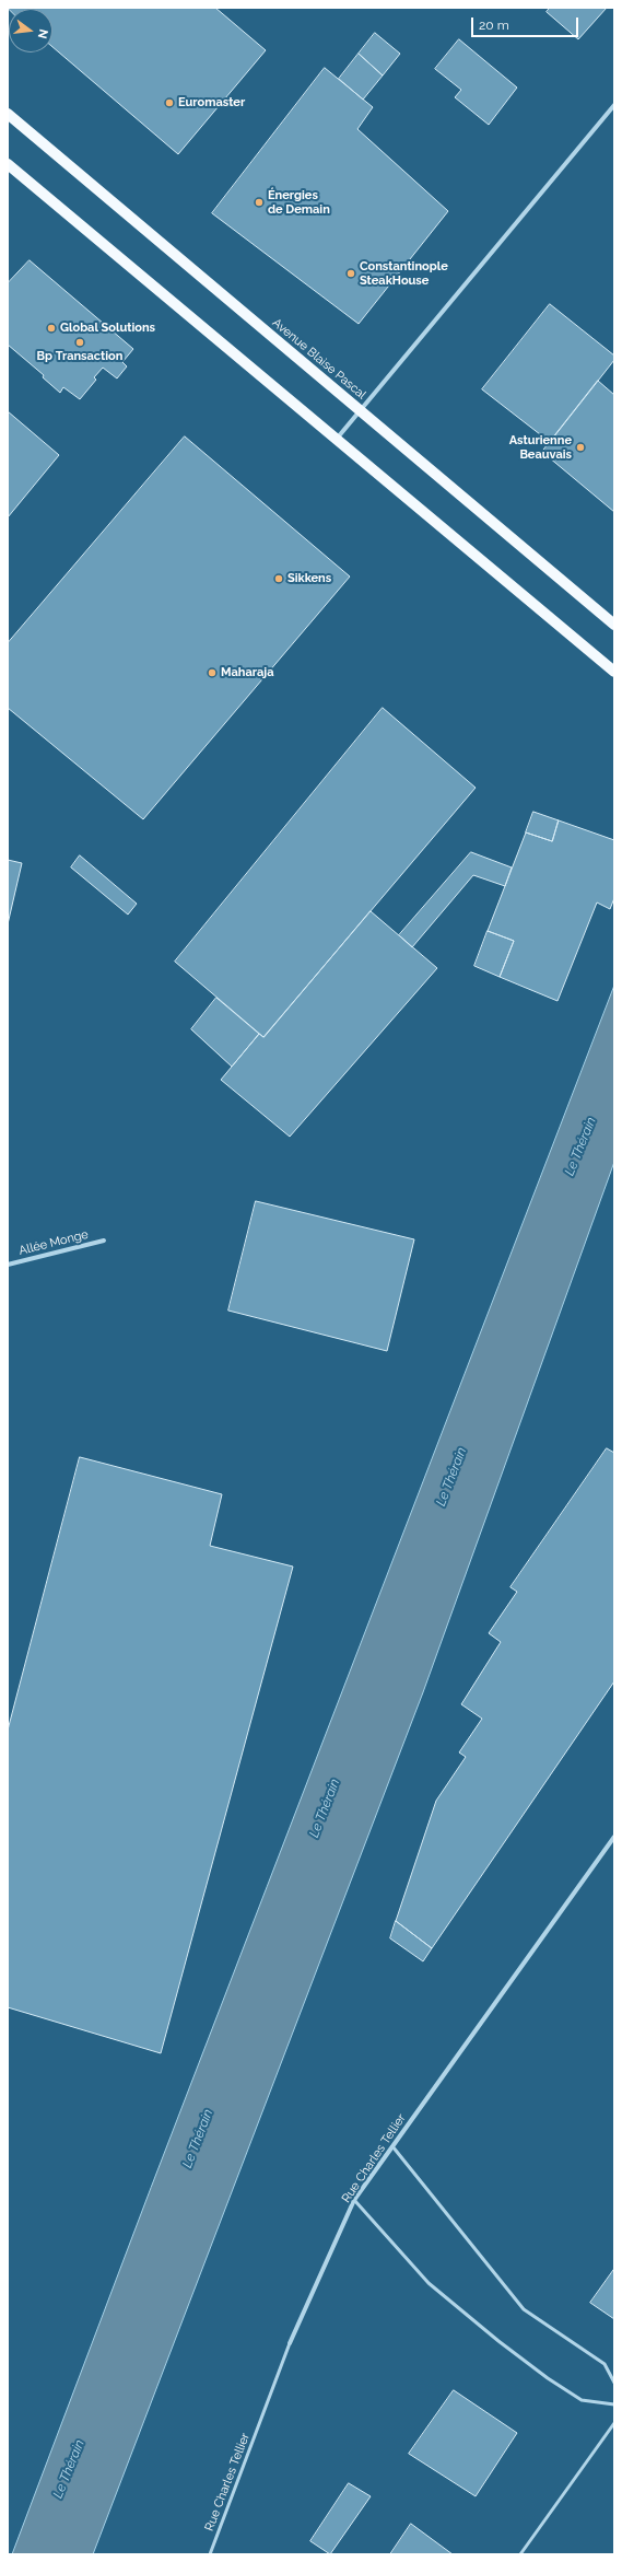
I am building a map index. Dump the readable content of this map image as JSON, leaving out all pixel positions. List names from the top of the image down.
{
  "streets": {
    "main road": ["Avenue Blaise Pascal"],
    "street": ["Allée Monge", "Rue Charles Tellier"]
  },
  "water": ["Le Thérain"],
  "places": [
    "Euromaster",
    "Énergies de Demain",
    "Constantinople SteakHouse",
    "Global Solutions",
    "Bp Transaction",
    "Asturienne Beauvais",
    "Sikkens",
    "Maharaja"
  ],
  "scale_bar": "20 m",
  "north": "right"
}
